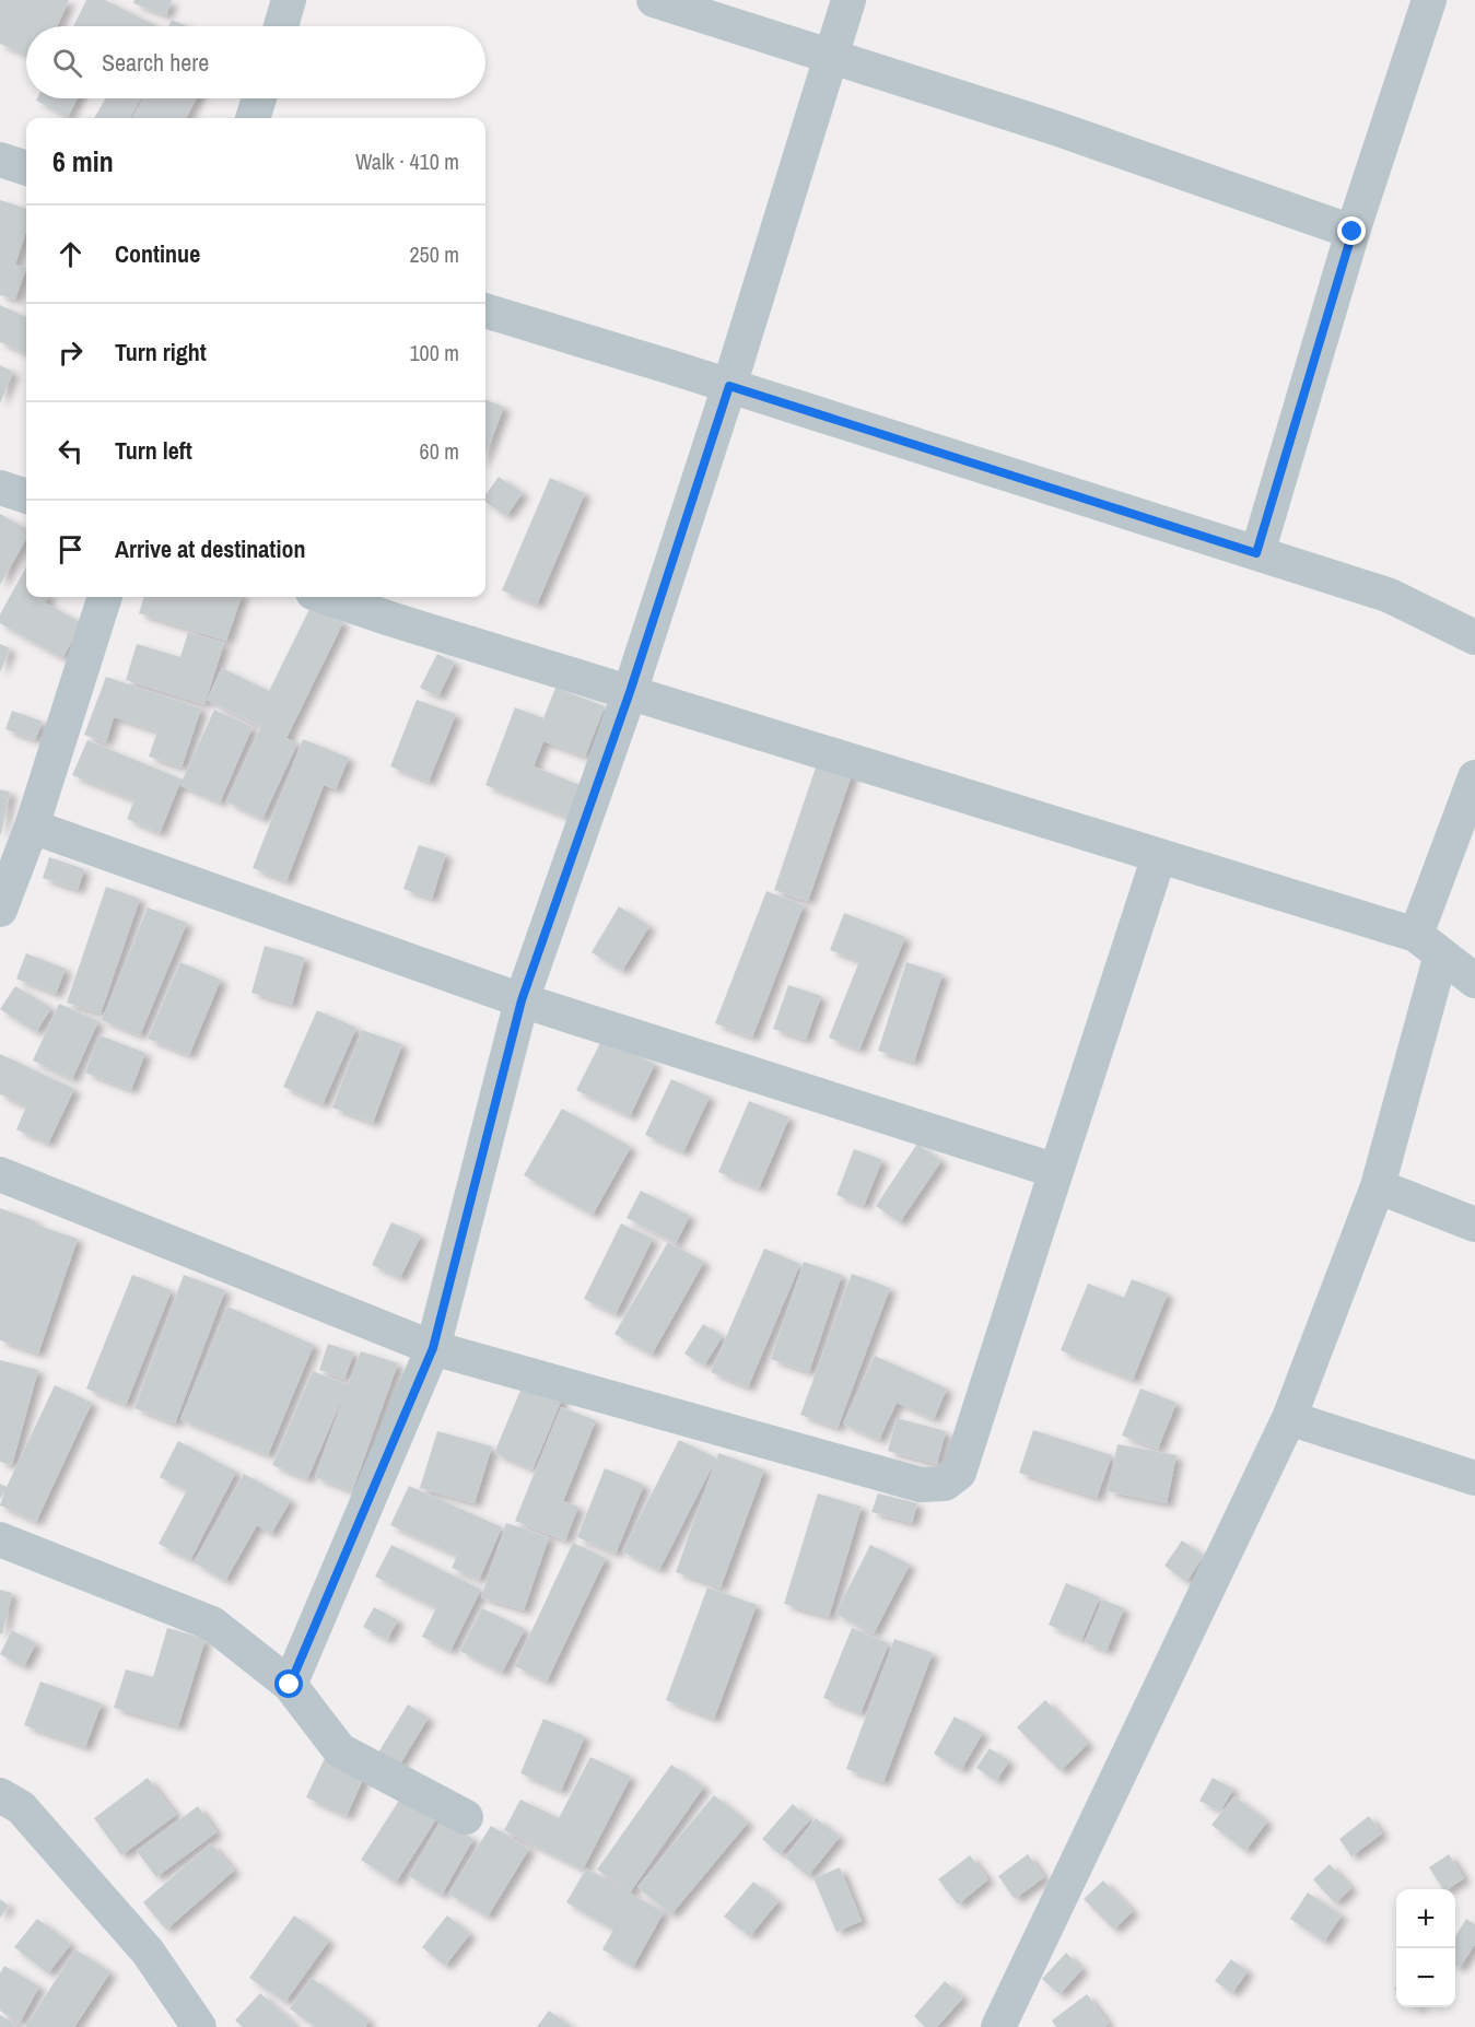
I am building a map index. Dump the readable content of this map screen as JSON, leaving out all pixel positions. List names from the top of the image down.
{
  "page": {
    "search": "Search here",
    "heading": ["6 min", "Walk · 410 m"],
    "list": [
      ["Continue", "250 m"],
      ["Turn right", "100 m"],
      ["Turn left", "60 m"],
      "Arrive at destination"
    ],
    "map_buttons": ["+", "−"]
  }
}
